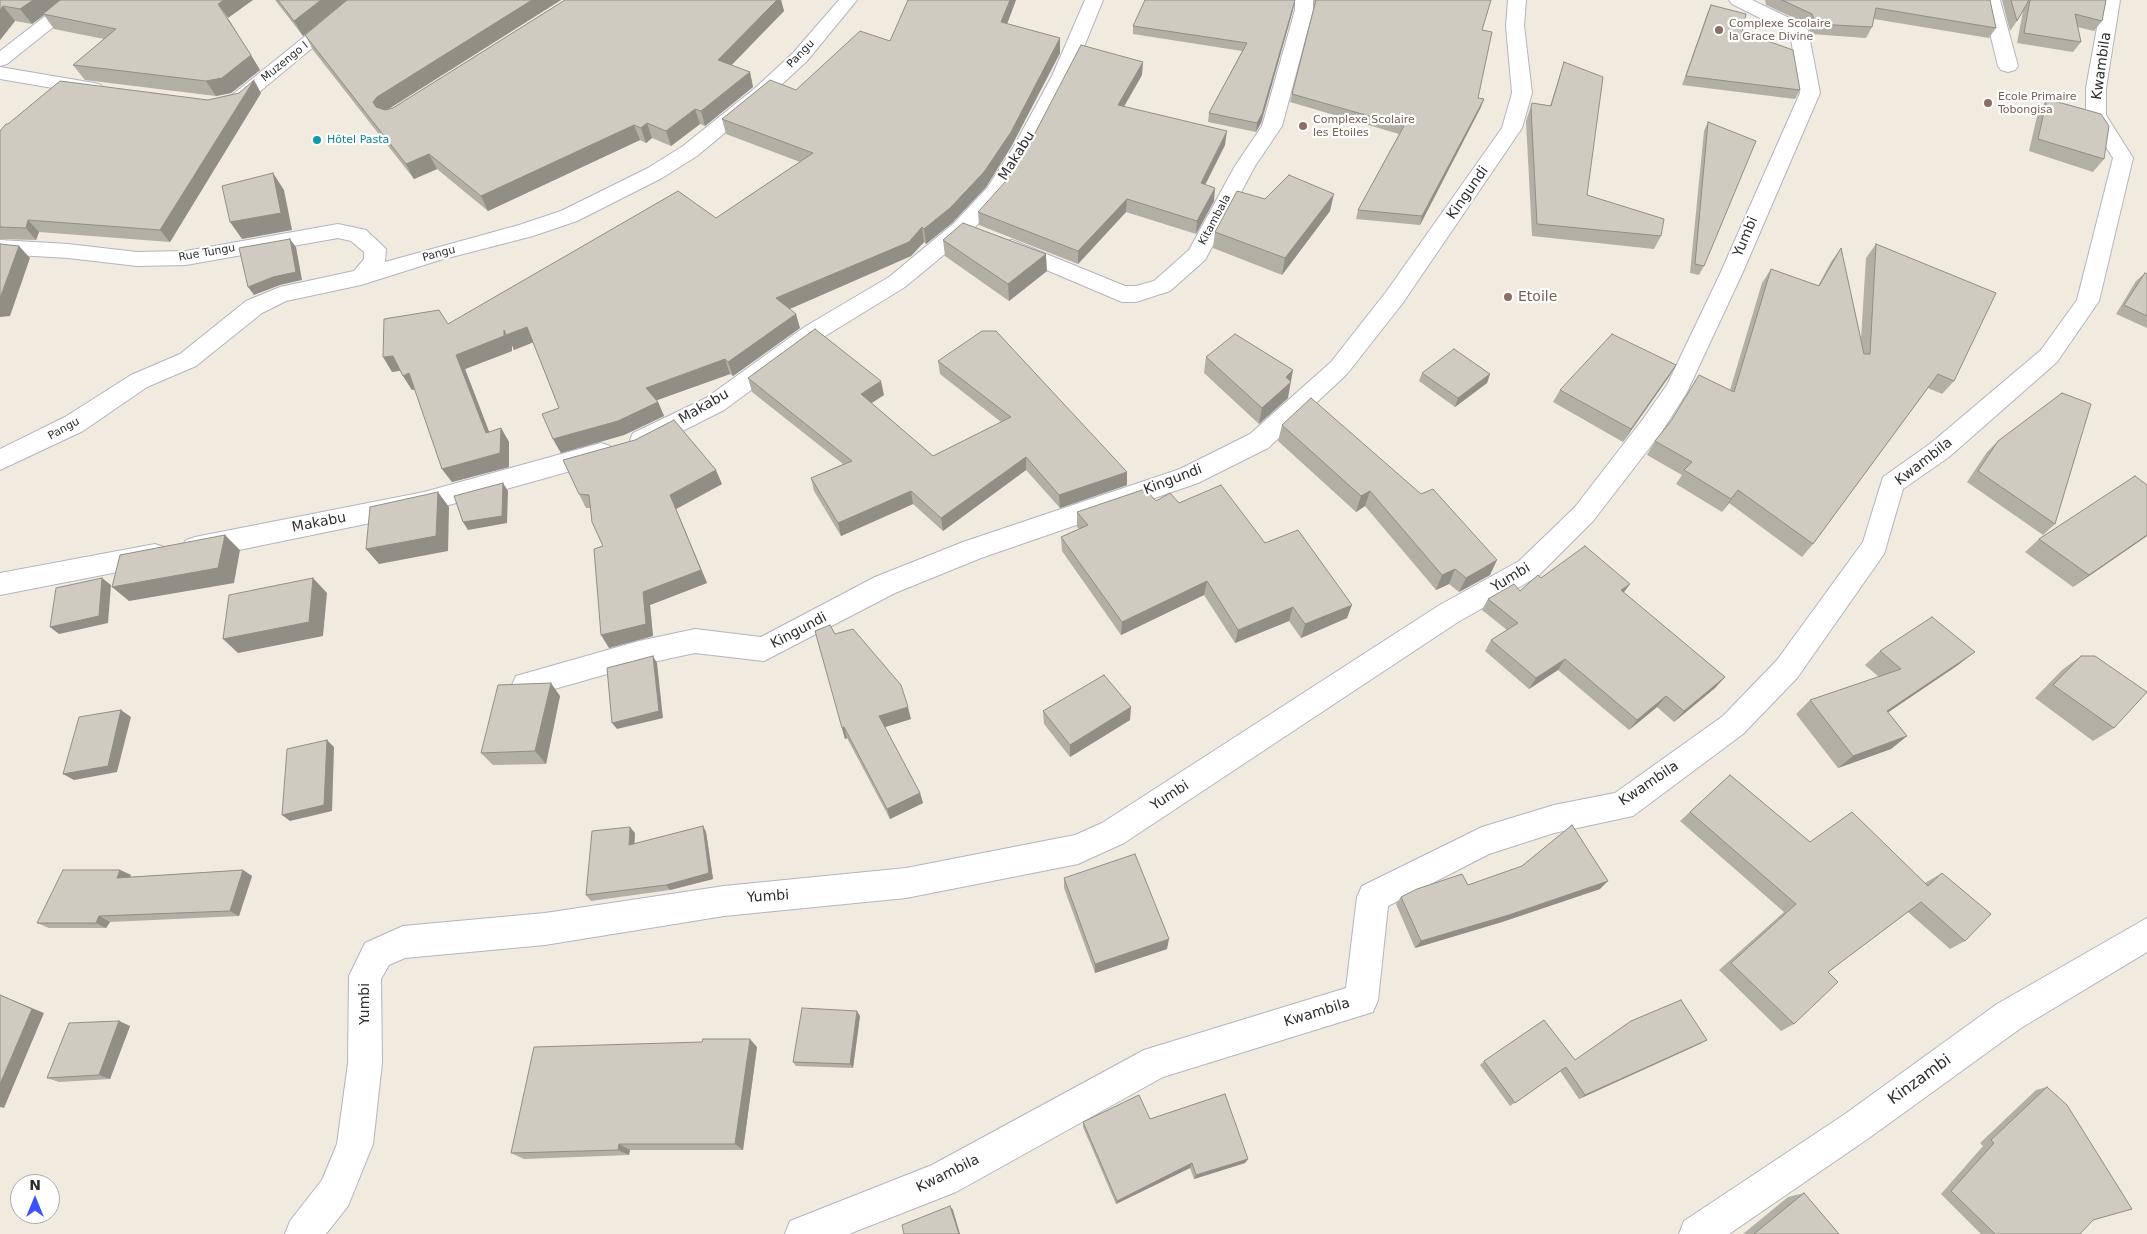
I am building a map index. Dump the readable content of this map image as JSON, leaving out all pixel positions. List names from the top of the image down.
{
  "streets": {
    "street": [
      "Pangu",
      "Muzengo I",
      "Kwambila",
      "Makabu",
      "Kingundi",
      "Kitambala",
      "Yumbi",
      "Rue Tungu",
      "Kinzambi"
    ]
  },
  "crossings": [
    ["Pangu", "Rue Tungu"],
    ["Makabu", "Kitambala"]
  ],
  "places": [
    "Complexe Scolaire la Grace Divine",
    "Ecole Primaire Tobongisa",
    "Complexe Scolaire les Etoiles",
    "Hôtel Pasta",
    "Etoile"
  ],
  "north": "top"
}
